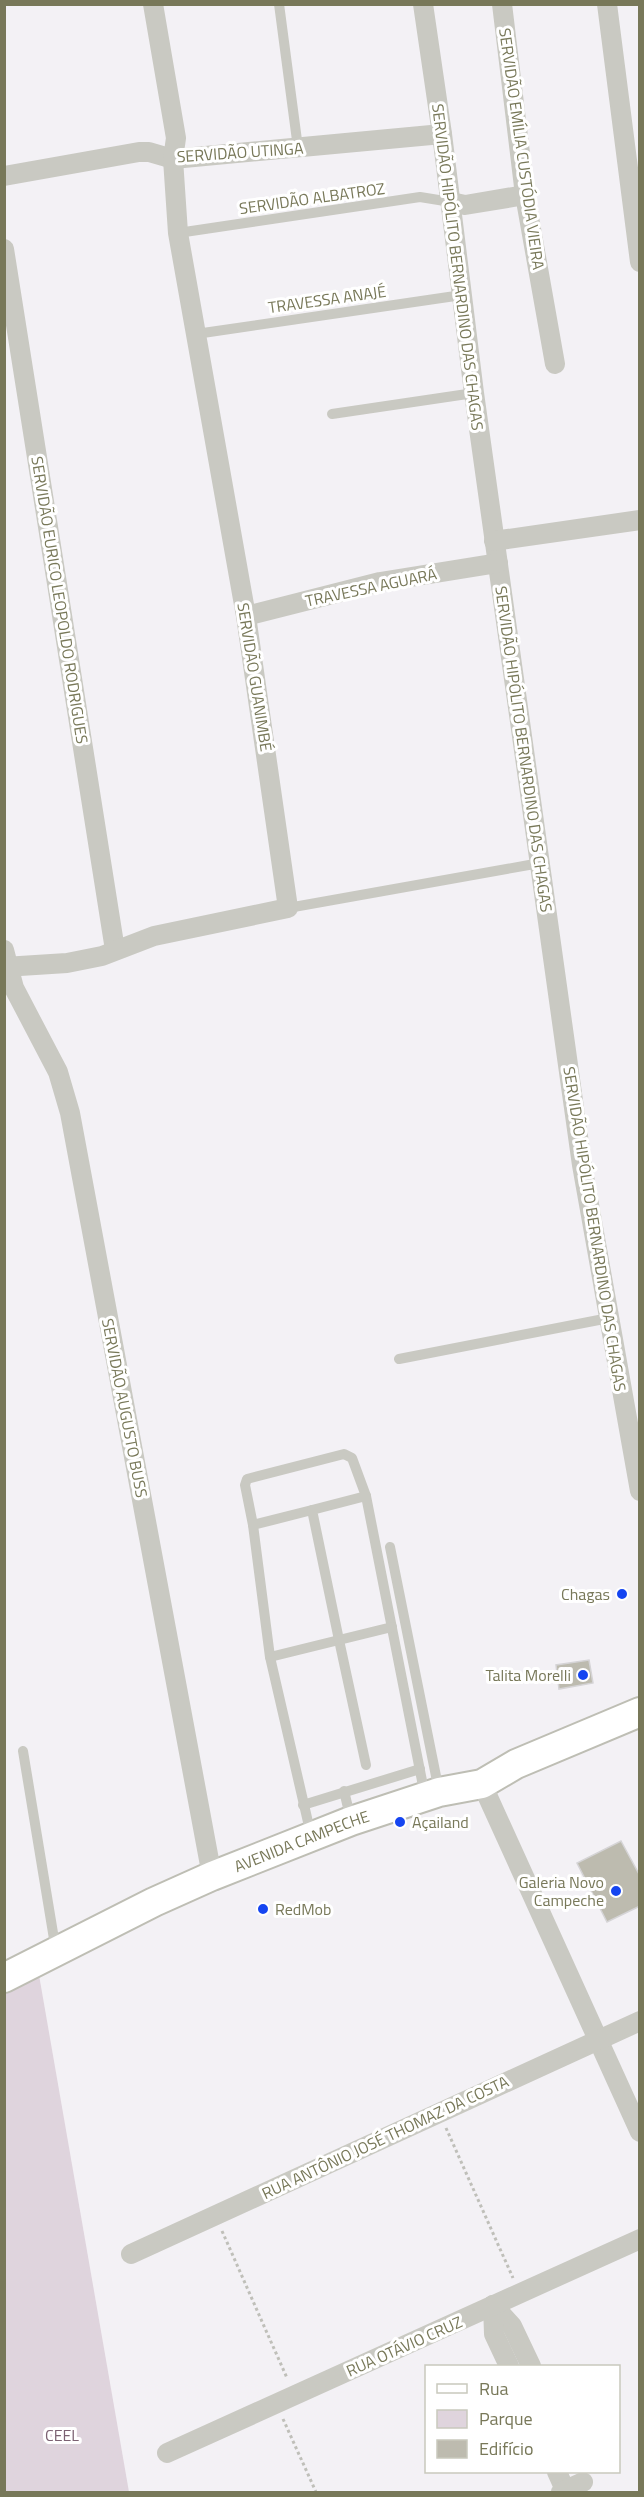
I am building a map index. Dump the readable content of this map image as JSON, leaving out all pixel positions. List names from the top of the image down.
{
  "streets": {
    "main road": ["AVENIDA CAMPECHE"],
    "street": [
      "SERVIDÃO EMÍLIA CUSTÓDIA VIEIRA",
      "SERVIDÃO UTINGA",
      "SERVIDÃO HIPÓLITO BERNARDINO DAS CHAGAS",
      "TRAVESSA AGUARÁ",
      "SERVIDÃO EURICO LEOPOLDO RODRIGUES",
      "SERVIDÃO GUANIMBÉ",
      "SERVIDÃO AUGUSTO BUSS",
      "RUA ANTÔNIO JOSÉ THOMAZ DA COSTA",
      "RUA OTÁVIO CRUZ"
    ],
    "lane": ["SERVIDÃO ALBATROZ", "TRAVESSA ANAJÉ"]
  },
  "crossings": [
    ["SERVIDÃO UTINGA", "SERVIDÃO HIPÓLITO BERNARDINO DAS CHAGAS"],
    ["SERVIDÃO UTINGA", "SERVIDÃO GUANIMBÉ"],
    ["SERVIDÃO ALBATROZ", "SERVIDÃO HIPÓLITO BERNARDINO DAS CHAGAS"],
    ["SERVIDÃO ALBATROZ", "SERVIDÃO GUANIMBÉ"],
    ["SERVIDÃO HIPÓLITO BERNARDINO DAS CHAGAS", "TRAVESSA ANAJÉ"],
    ["SERVIDÃO HIPÓLITO BERNARDINO DAS CHAGAS", "TRAVESSA AGUARÁ"],
    ["TRAVESSA ANAJÉ", "SERVIDÃO GUANIMBÉ"],
    ["TRAVESSA AGUARÁ", "SERVIDÃO GUANIMBÉ"],
    ["SERVIDÃO AUGUSTO BUSS", "AVENIDA CAMPECHE"]
  ],
  "parks": ["CEEL"],
  "places": [
    "Chagas",
    "Talita Morelli",
    "Açailand",
    "Galeria Novo Campeche",
    "RedMob"
  ],
  "legend": ["Rua", "Parque", "Edifício"]
}
